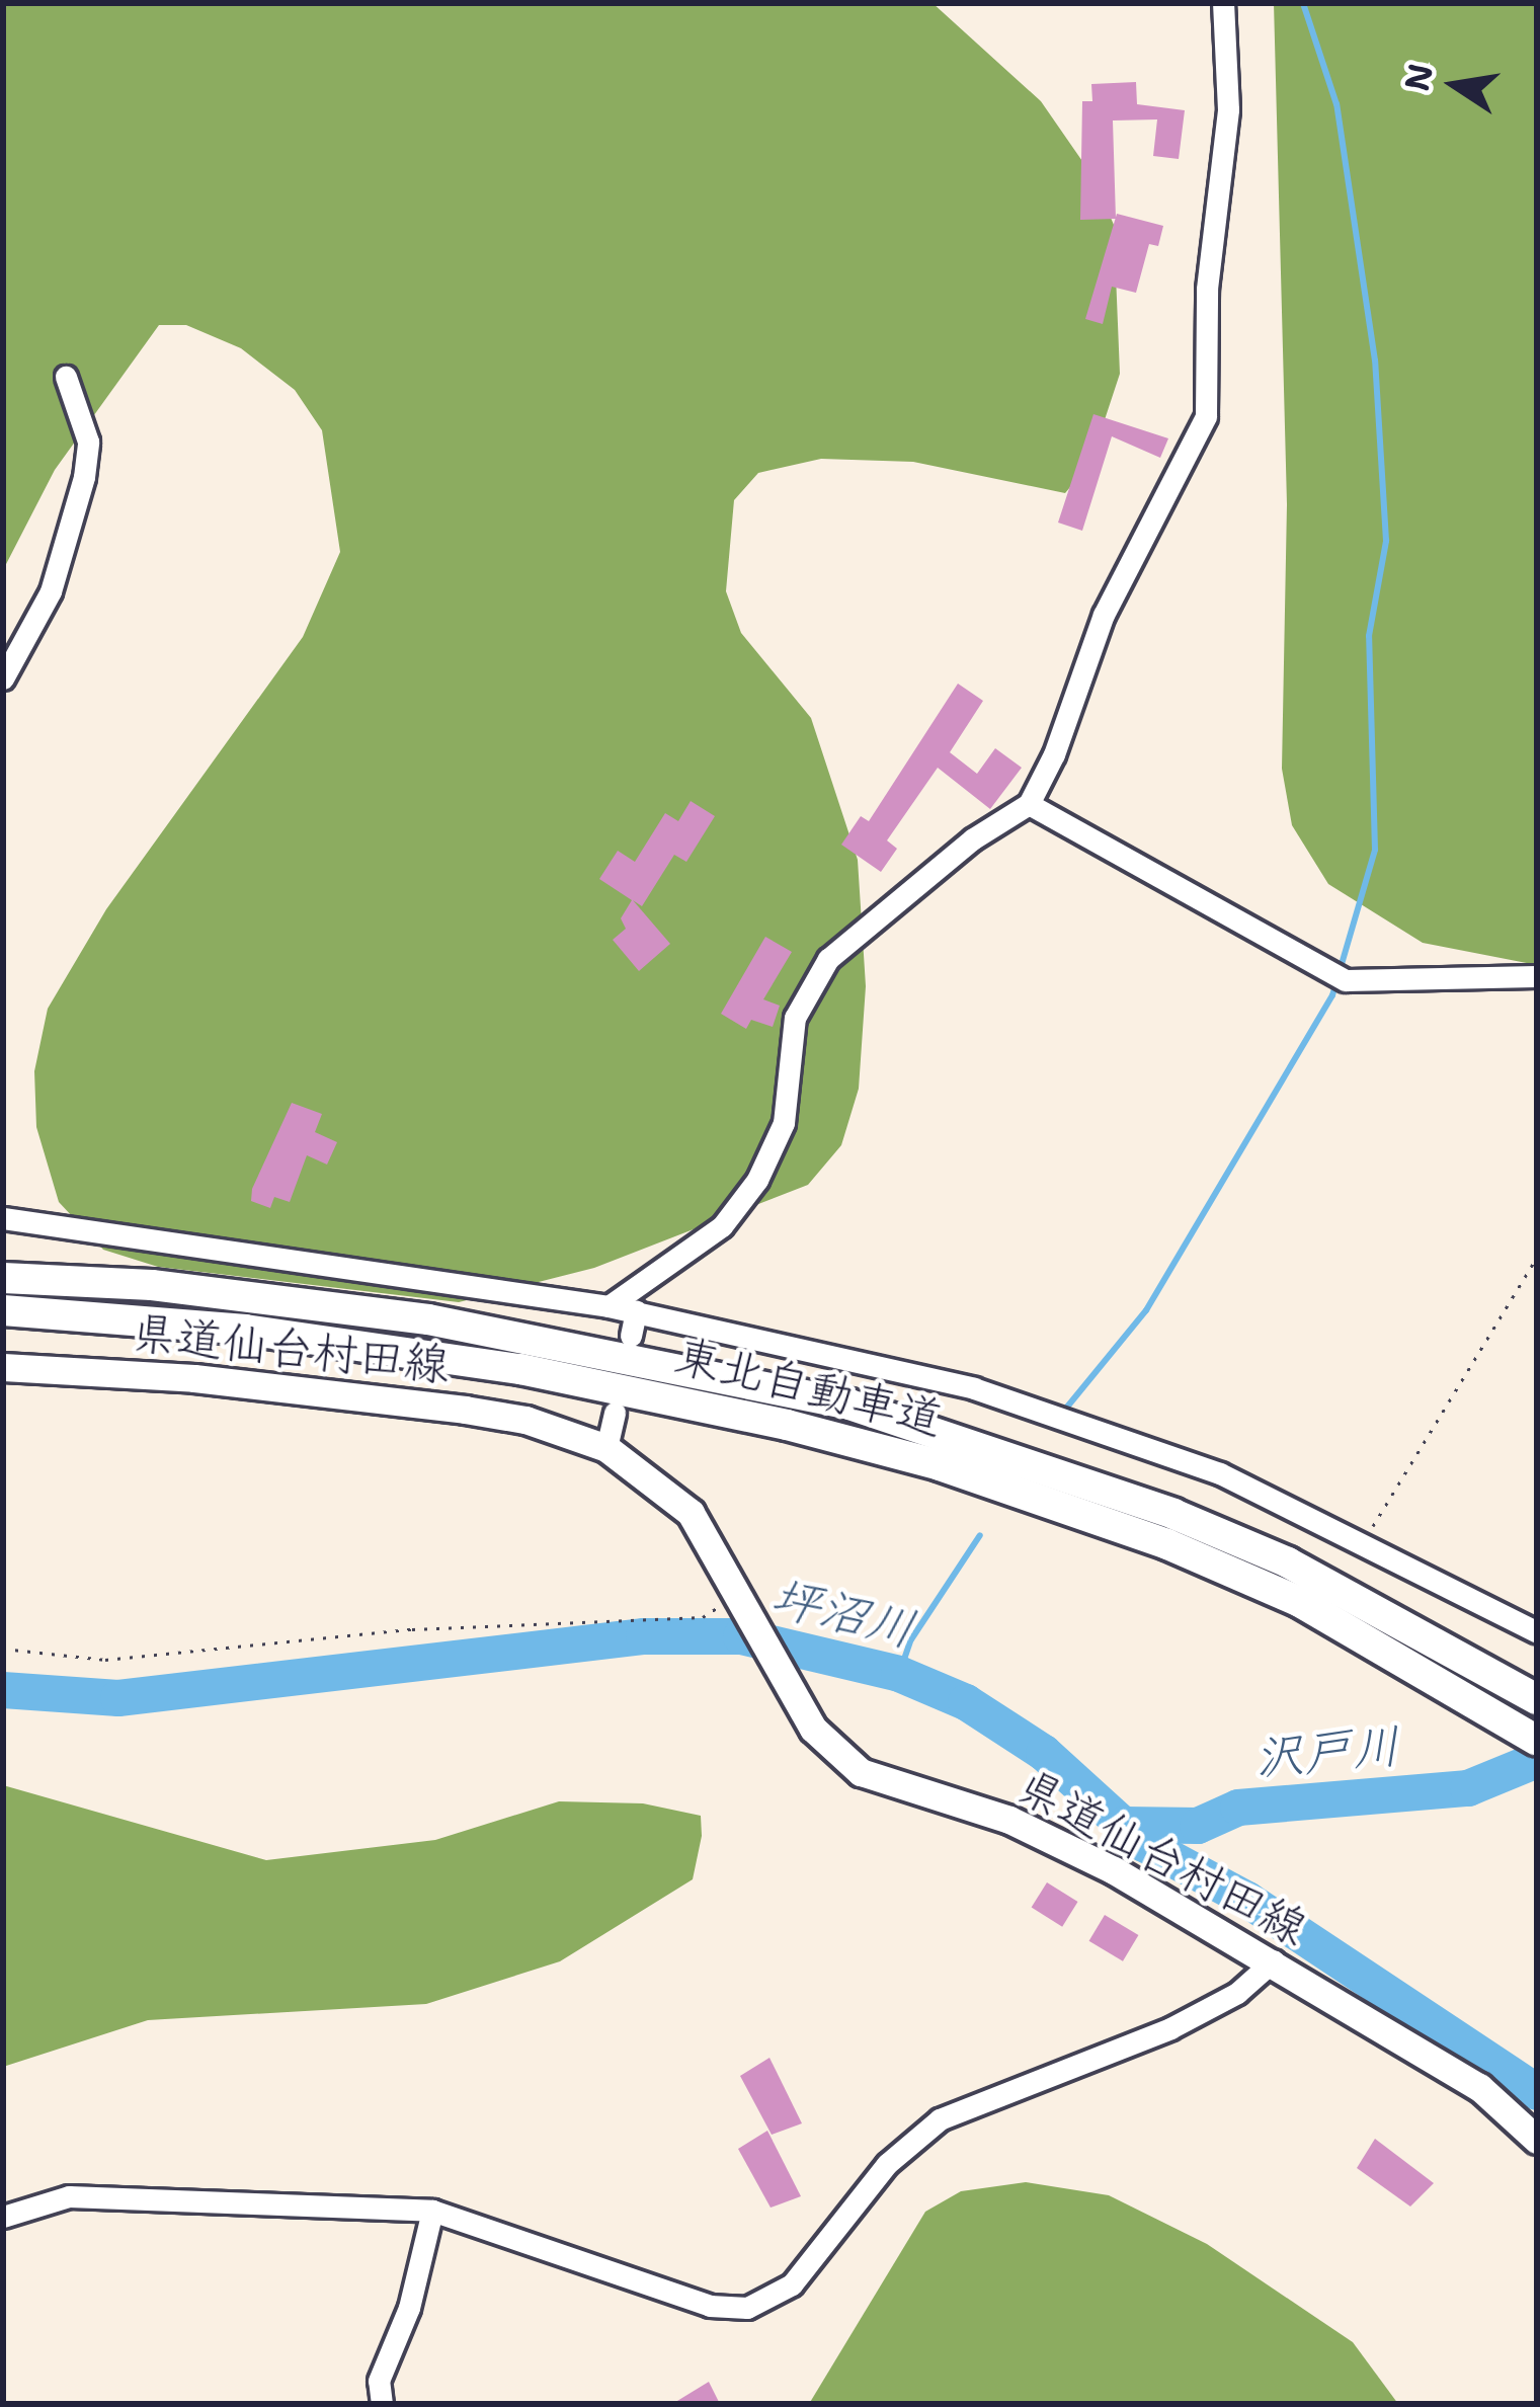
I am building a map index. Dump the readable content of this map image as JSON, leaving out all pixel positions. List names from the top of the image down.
{
  "streets": {
    "highway": ["東北自動車道"],
    "main road": ["県道仙台村田線"]
  },
  "water": ["坪沼川", "沢戸川"],
  "north": "left"
}
